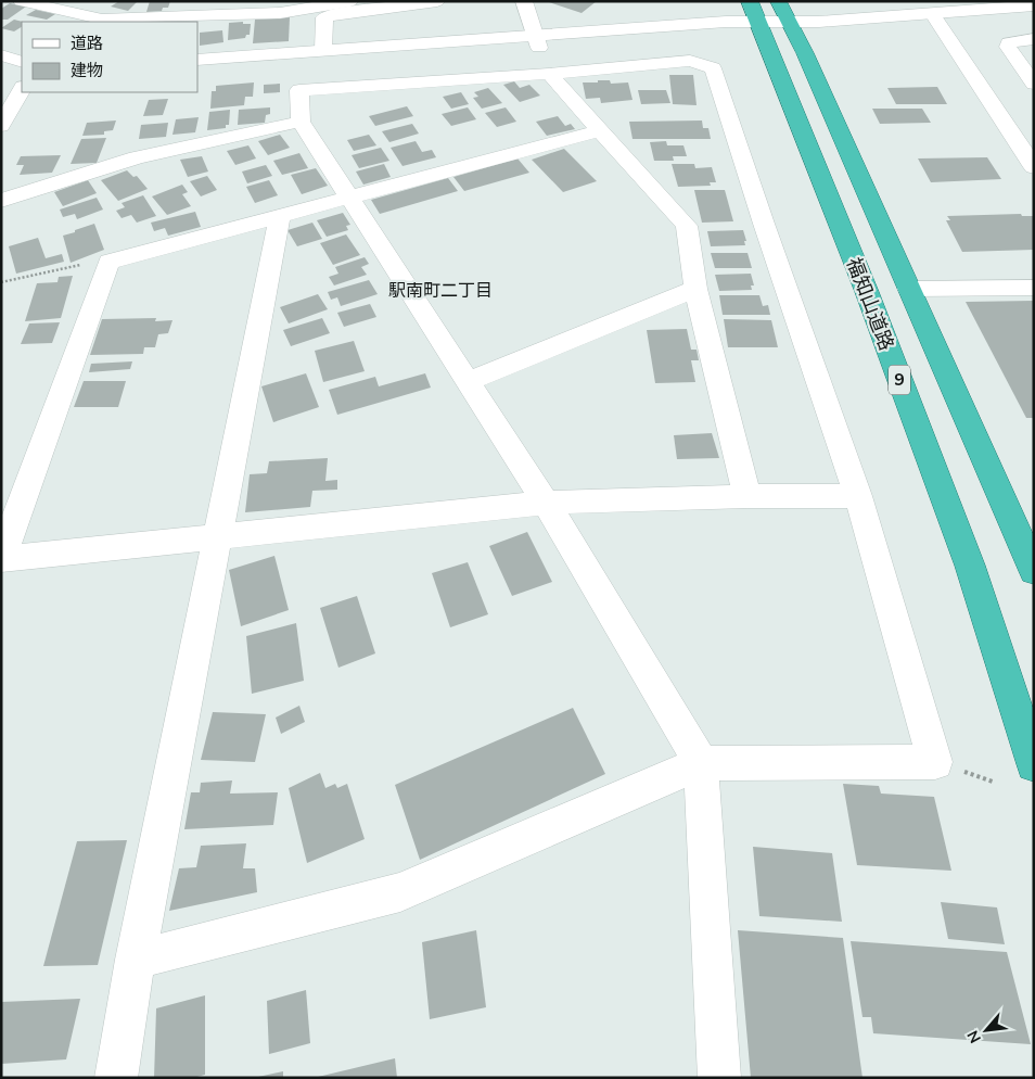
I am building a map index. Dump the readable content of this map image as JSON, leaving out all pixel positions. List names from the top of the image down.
{
  "streets": {
    "highway": ["福知山道路", "9"]
  },
  "districts": ["駅南町二丁目"],
  "legend": ["道路", "建物"],
  "north": "bottom left"
}
